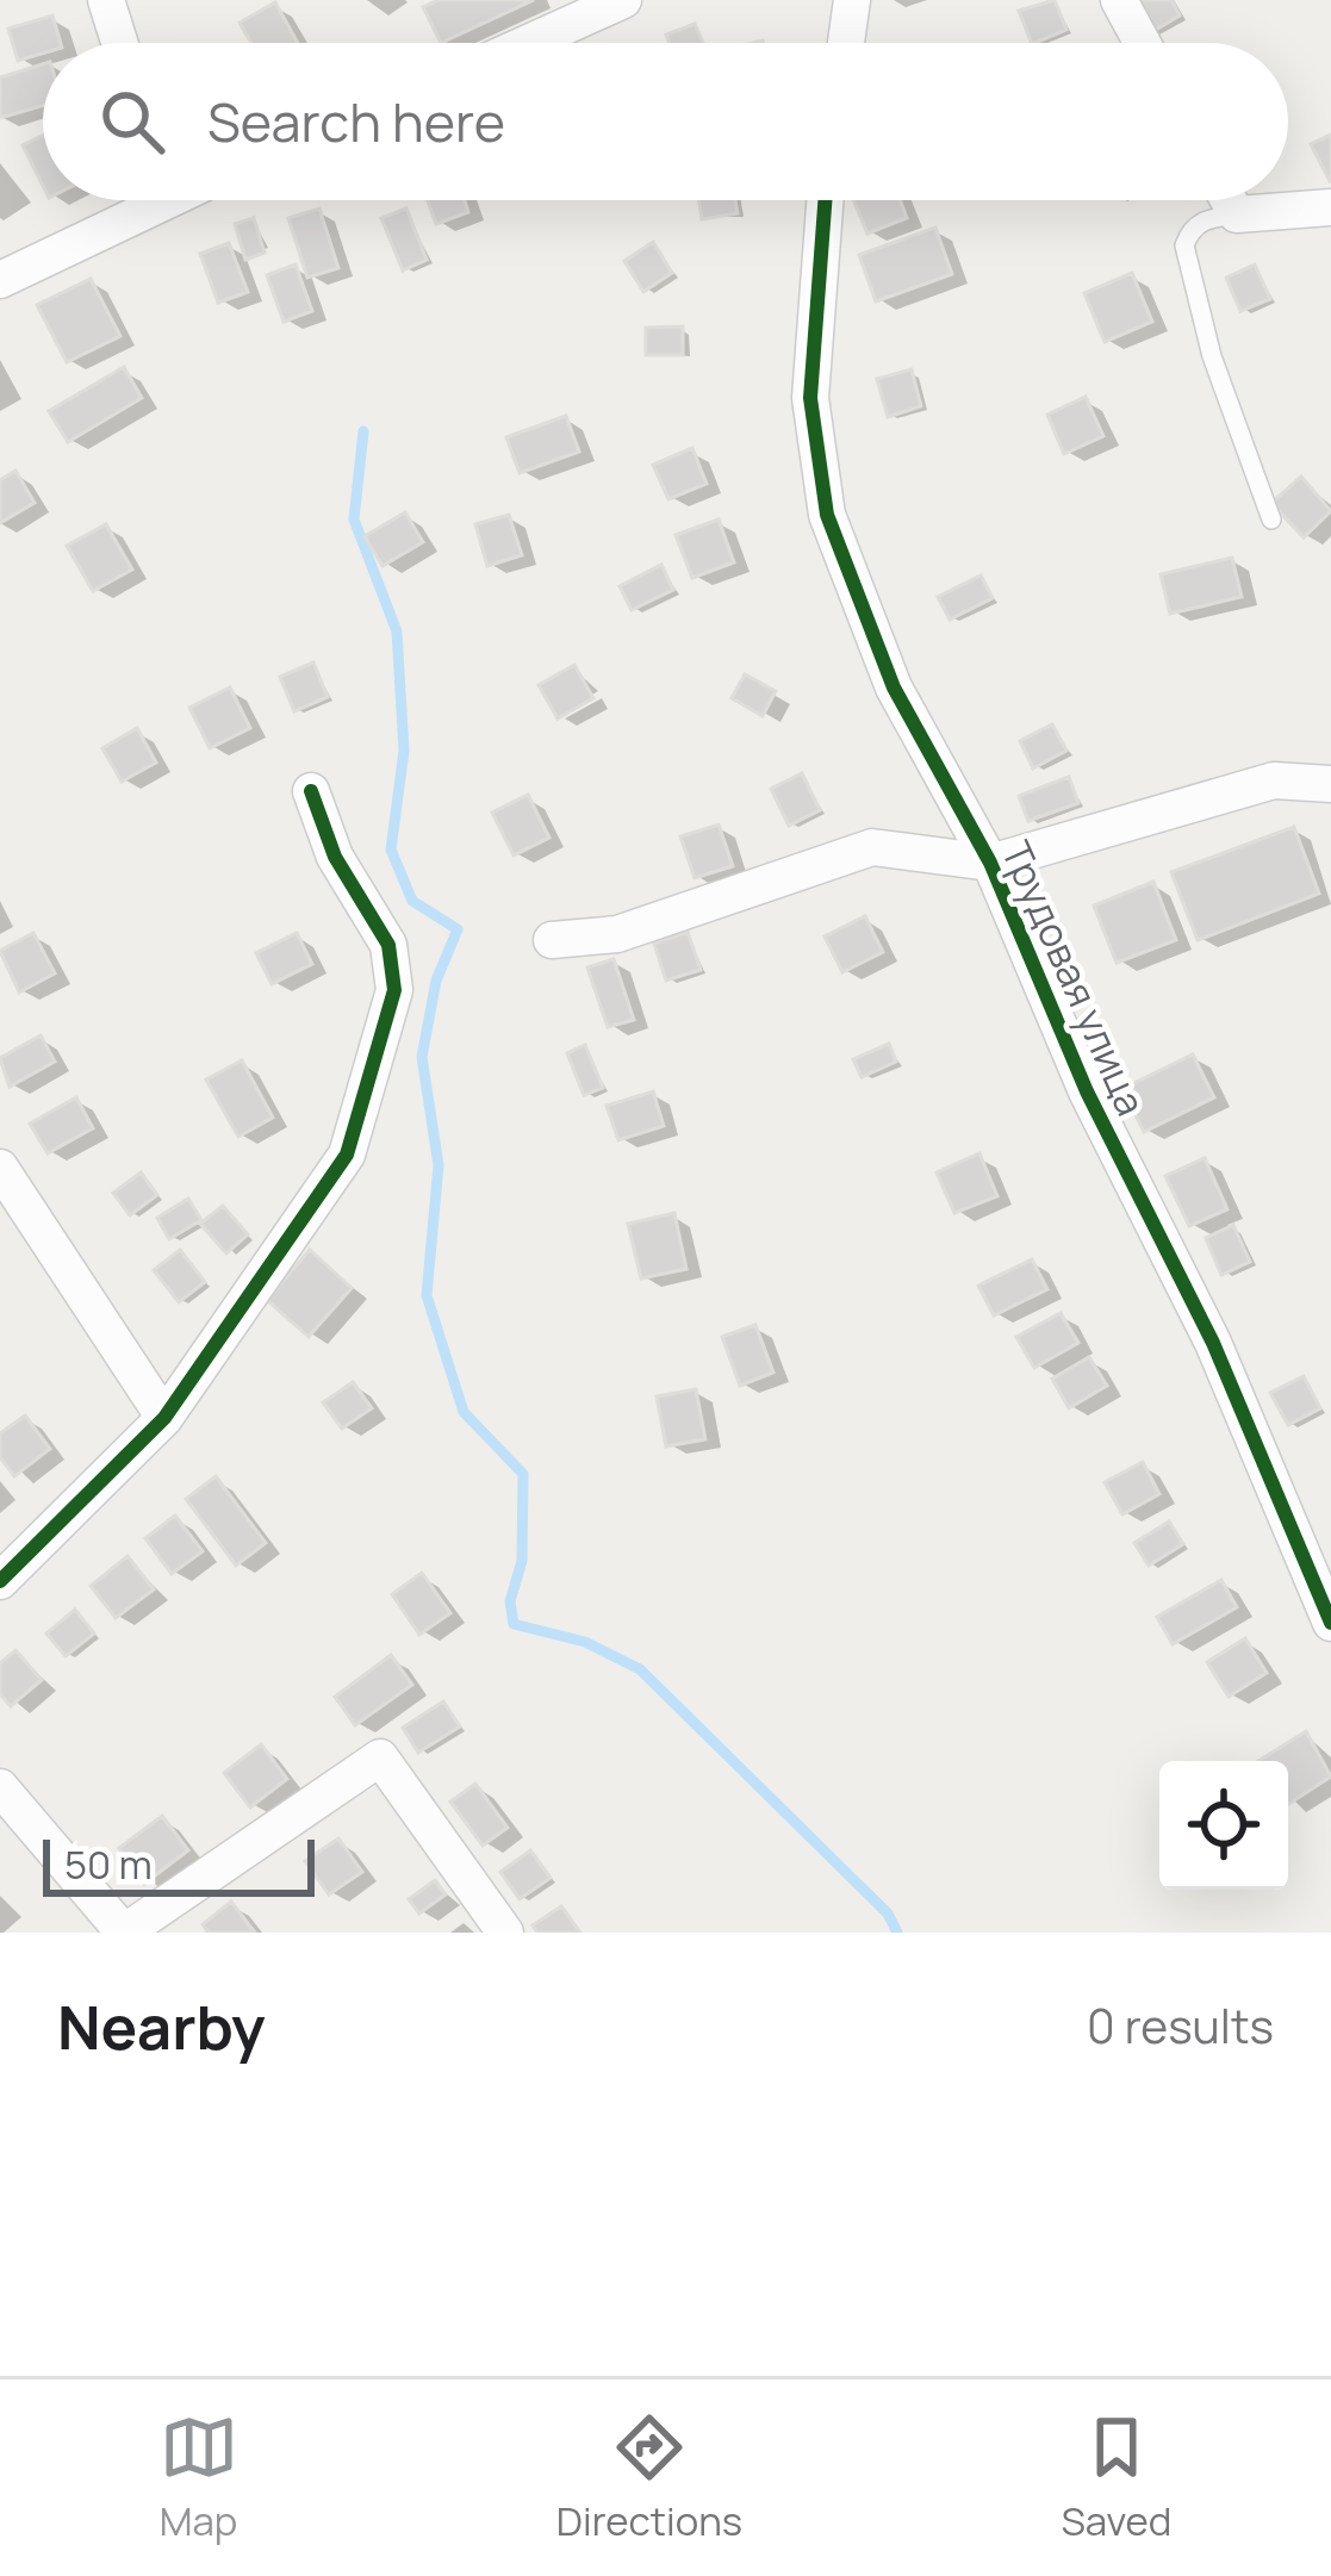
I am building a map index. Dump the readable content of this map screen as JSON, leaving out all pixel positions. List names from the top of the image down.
{
  "streets": {
    "street": ["Трудовая улица"]
  },
  "scale_bar": "50 m",
  "page": {
    "search": "Search here",
    "scale": "50 m",
    "heading": ["Nearby", "0 results"],
    "nav": ["Map", "Directions", "Saved"]
  }
}
